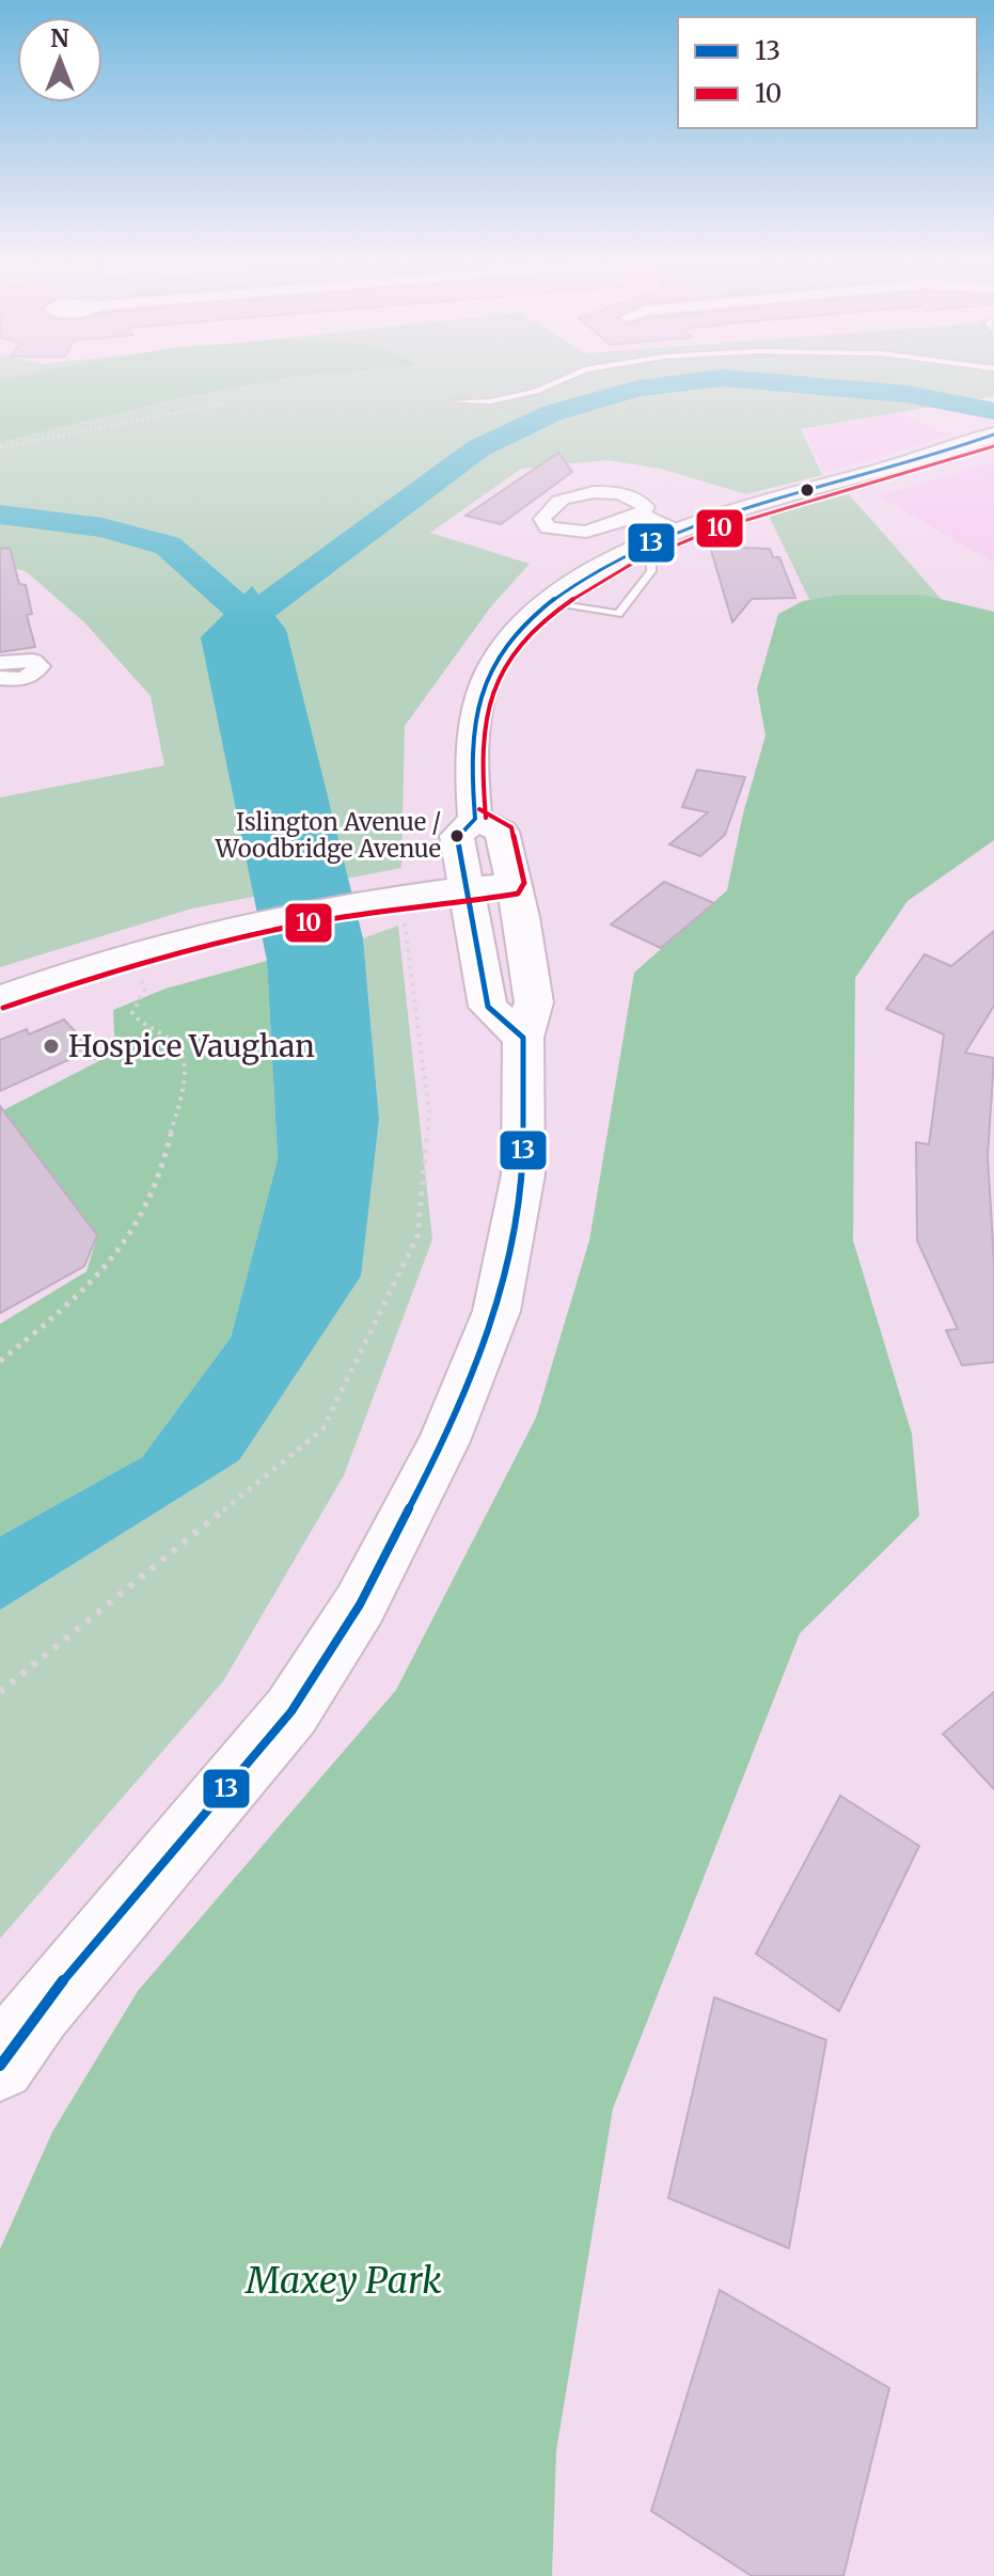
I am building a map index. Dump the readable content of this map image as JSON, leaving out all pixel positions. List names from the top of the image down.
{
  "parks": ["Maxey Park"],
  "places": ["Islington Avenue / Woodbridge Avenue", "Hospice Vaughan"],
  "lines": ["transit line 13", "transit line 10"],
  "legend": ["13", "10"],
  "north": "top"
}
